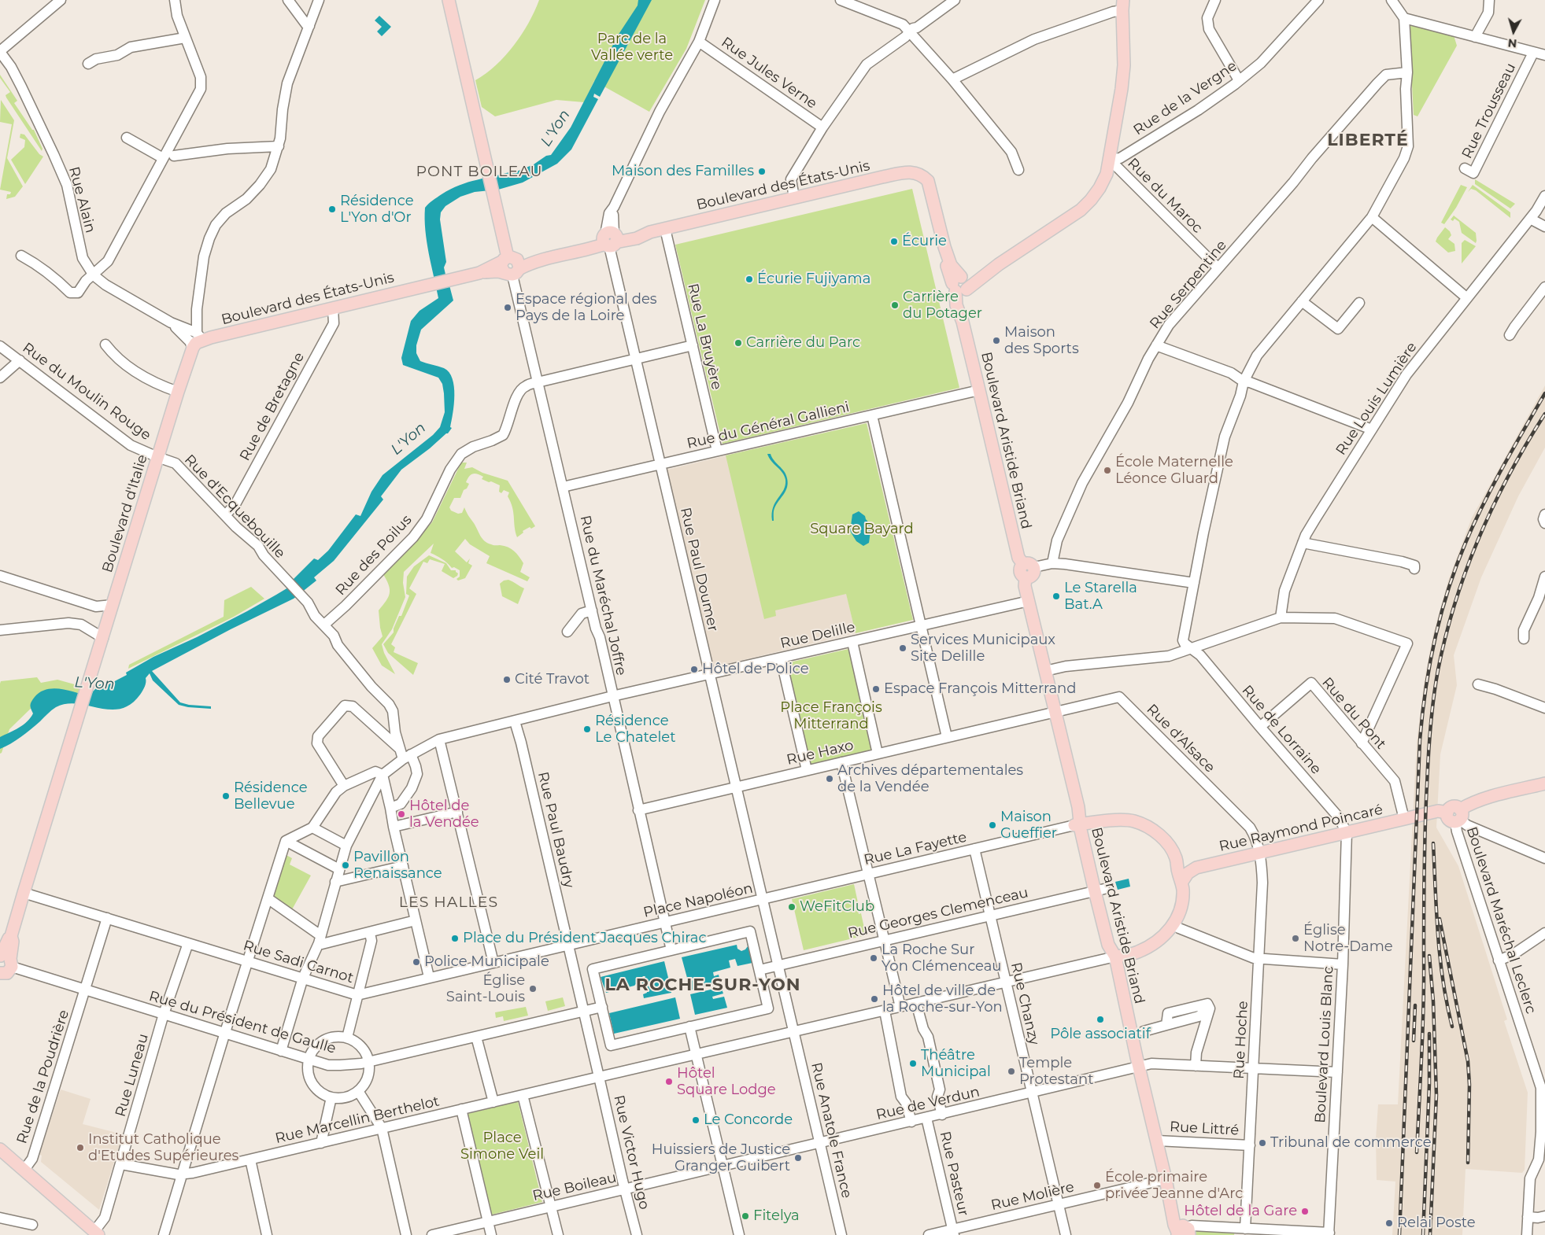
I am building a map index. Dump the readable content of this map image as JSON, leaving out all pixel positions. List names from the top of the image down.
{
  "streets": {
    "main road": [
      "Boulevard des États-Unis",
      "Boulevard Aristide Briand",
      "Boulevard d'Italie",
      "Rue Raymond Poincaré"
    ],
    "street": [
      "Rue Jules Verne",
      "Rue de la Vergne",
      "Rue Trousseau",
      "Rue du Maroc",
      "Rue Alain",
      "Rue Serpentine",
      "Rue La Bruyère",
      "Rue du Moulin Rouge",
      "Rue Louis Lumière",
      "Rue de Bretagne",
      "Rue du Général Gallieni",
      "Rue d'Ecquebouille",
      "Rue des Poilus",
      "Rue Paul Doumer",
      "Rue du Maréchal Joffre",
      "Rue Delille",
      "Rue du Pont",
      "Rue de Lorraine",
      "Rue d'Alsace",
      "Rue Haxo",
      "Rue Paul Baudry",
      "Rue La Fayette",
      "Place Napoléon",
      "Rue Georges Clemenceau",
      "Boulevard Maréchal Leclerc",
      "Rue Sadi Carnot",
      "Rue Chanzy",
      "Rue du Président de Gaulle",
      "Rue Hoche",
      "Boulevard Louis Blanc",
      "Rue Luneau",
      "Rue de la Poudrière",
      "Rue de Verdun",
      "Rue Marcellin Berthelot",
      "Rue Littré",
      "Rue Anatole France",
      "Rue Victor Hugo",
      "Rue Pasteur",
      "Rue Boileau",
      "Rue Molière"
    ]
  },
  "crossings": [
    ["Rue Jules Verne", "Rue Paul Doumer"],
    ["Rue de la Vergne", "Rue du Maroc"],
    ["Boulevard des États-Unis", "Rue Alain"],
    ["Boulevard des États-Unis", "Rue La Bruyère"],
    ["Boulevard des États-Unis", "Rue de Bretagne"],
    ["Boulevard des États-Unis", "Boulevard Aristide Briand"],
    ["Boulevard des États-Unis", "Boulevard d'Italie"],
    ["Boulevard des États-Unis", "Rue Paul Doumer"],
    ["Boulevard des États-Unis", "Rue du Maréchal Joffre"],
    ["Rue du Maroc", "Rue Serpentine"],
    ["Rue Alain", "Boulevard d'Italie"],
    ["Rue La Bruyère", "Rue du Général Gallieni"],
    ["Rue La Bruyère", "Rue des Poilus"],
    ["Rue du Moulin Rouge", "Rue d'Ecquebouille"],
    ["Rue du Moulin Rouge", "Boulevard d'Italie"],
    ["Rue de Bretagne", "Rue d'Ecquebouille"],
    ["Rue du Général Gallieni", "Boulevard Aristide Briand"],
    ["Rue du Général Gallieni", "Rue Paul Doumer"],
    ["Rue du Général Gallieni", "Rue du Maréchal Joffre"],
    ["Boulevard Aristide Briand", "Rue Delille"],
    ["Boulevard Aristide Briand", "Rue d'Alsace"],
    ["Boulevard Aristide Briand", "Rue Haxo"],
    ["Boulevard Aristide Briand", "Rue La Fayette"],
    ["Boulevard Aristide Briand", "Rue Georges Clemenceau"],
    ["Boulevard Aristide Briand", "Rue de Verdun"],
    ["Boulevard Aristide Briand", "Rue Littré"],
    ["Boulevard Aristide Briand", "Rue Molière"],
    ["Rue d'Ecquebouille", "Boulevard d'Italie"],
    ["Rue d'Ecquebouille", "Rue des Poilus"],
    ["Boulevard d'Italie", "Rue Sadi Carnot"],
    ["Rue des Poilus", "Rue Paul Doumer"],
    ["Rue des Poilus", "Rue du Maréchal Joffre"],
    ["Rue Paul Doumer", "Rue Delille"],
    ["Rue Paul Doumer", "Rue Haxo"],
    ["Rue Paul Doumer", "Rue La Fayette"],
    ["Rue Paul Doumer", "Place Napoléon"],
    ["Rue du Maréchal Joffre", "Rue Delille"],
    ["Rue du Maréchal Joffre", "Rue Haxo"],
    ["Rue du Maréchal Joffre", "Place Napoléon"],
    ["Rue Delille", "Rue Paul Baudry"],
    ["Rue du Pont", "Rue de Lorraine"],
    ["Rue du Pont", "Rue Raymond Poincaré"],
    ["Rue de Lorraine", "Rue Raymond Poincaré"],
    ["Rue de Lorraine", "Boulevard Louis Blanc"],
    ["Rue d'Alsace", "Rue Haxo"],
    ["Rue d'Alsace", "Rue Raymond Poincaré"],
    ["Rue d'Alsace", "Rue Hoche"],
    ["Rue Raymond Poincaré", "Boulevard Maréchal Leclerc"],
    ["Rue Raymond Poincaré", "Rue Hoche"],
    ["Rue Raymond Poincaré", "Boulevard Louis Blanc"],
    ["Rue Paul Baudry", "Place Napoléon"],
    ["Rue Paul Baudry", "Rue Sadi Carnot"],
    ["Rue La Fayette", "Place Napoléon"],
    ["Rue La Fayette", "Rue Chanzy"],
    ["Place Napoléon", "Rue Georges Clemenceau"],
    ["Place Napoléon", "Rue Sadi Carnot"],
    ["Place Napoléon", "Rue Anatole France"],
    ["Rue Georges Clemenceau", "Rue Chanzy"],
    ["Rue Sadi Carnot", "Rue Luneau"],
    ["Rue Sadi Carnot", "Rue de la Poudrière"],
    ["Rue Chanzy", "Rue de Verdun"],
    ["Rue Chanzy", "Rue Molière"],
    ["Rue du Président de Gaulle", "Rue Luneau"],
    ["Rue du Président de Gaulle", "Rue de la Poudrière"],
    ["Rue Hoche", "Rue de Verdun"],
    ["Rue Hoche", "Rue Littré"],
    ["Boulevard Louis Blanc", "Rue de Verdun"],
    ["Rue Luneau", "Rue Marcellin Berthelot"],
    ["Rue de Verdun", "Rue Anatole France"],
    ["Rue de Verdun", "Rue Pasteur"],
    ["Rue de Verdun", "Rue Boileau"],
    ["Rue Marcellin Berthelot", "Rue Victor Hugo"],
    ["Rue Victor Hugo", "Rue Boileau"],
    ["Rue Pasteur", "Rue Molière"]
  ],
  "districts": [
    "LIBERTÉ",
    "PONT BOILEAU",
    "LES HALLES",
    "LA ROCHE-SUR-YON"
  ],
  "water": ["L'Yon"],
  "parks": [
    "Parc de la Vallée verte",
    "Square Bayard",
    "Place François Mitterrand",
    "Place Simone Veil"
  ],
  "places": [
    "Maison des Familles",
    "Résidence L'Yon d'Or",
    "Écurie",
    "Écurie Fujiyama",
    "Carrière du Potager",
    "Espace régional des Pays de la Loire",
    "Maison des Sports",
    "Carrière du Parc",
    "École Maternelle Léonce Gluard",
    "Le Starella Bat.A",
    "Services Municipaux Site Delille",
    "Hôtel de Police",
    "Cité Travot",
    "Espace François Mitterrand",
    "Résidence Le Chatelet",
    "Archives départementales de la Vendée",
    "Résidence Bellevue",
    "Hôtel de la Vendée",
    "Maison Gueffier",
    "Pavillon Renaissance",
    "WeFitClub",
    "Place du Président Jacques Chirac",
    "Église Notre-Dame",
    "La Roche Sur Yon Clémenceau",
    "Police Municipale",
    "Église Saint-Louis",
    "Hôtel de ville de la Roche-sur-Yon",
    "Pôle associatif",
    "Théâtre Municipal",
    "Temple Protestant",
    "Hôtel Square Lodge",
    "Le Concorde",
    "Tribunal de commerce",
    "Institut Catholique d'Etudes Supérieures",
    "Huissiers de Justice Granger Guibert",
    "École primaire privée Jeanne d'Arc",
    "Hôtel de la Gare",
    "Fitelya",
    "Relai Poste"
  ],
  "north": "bottom"
}
